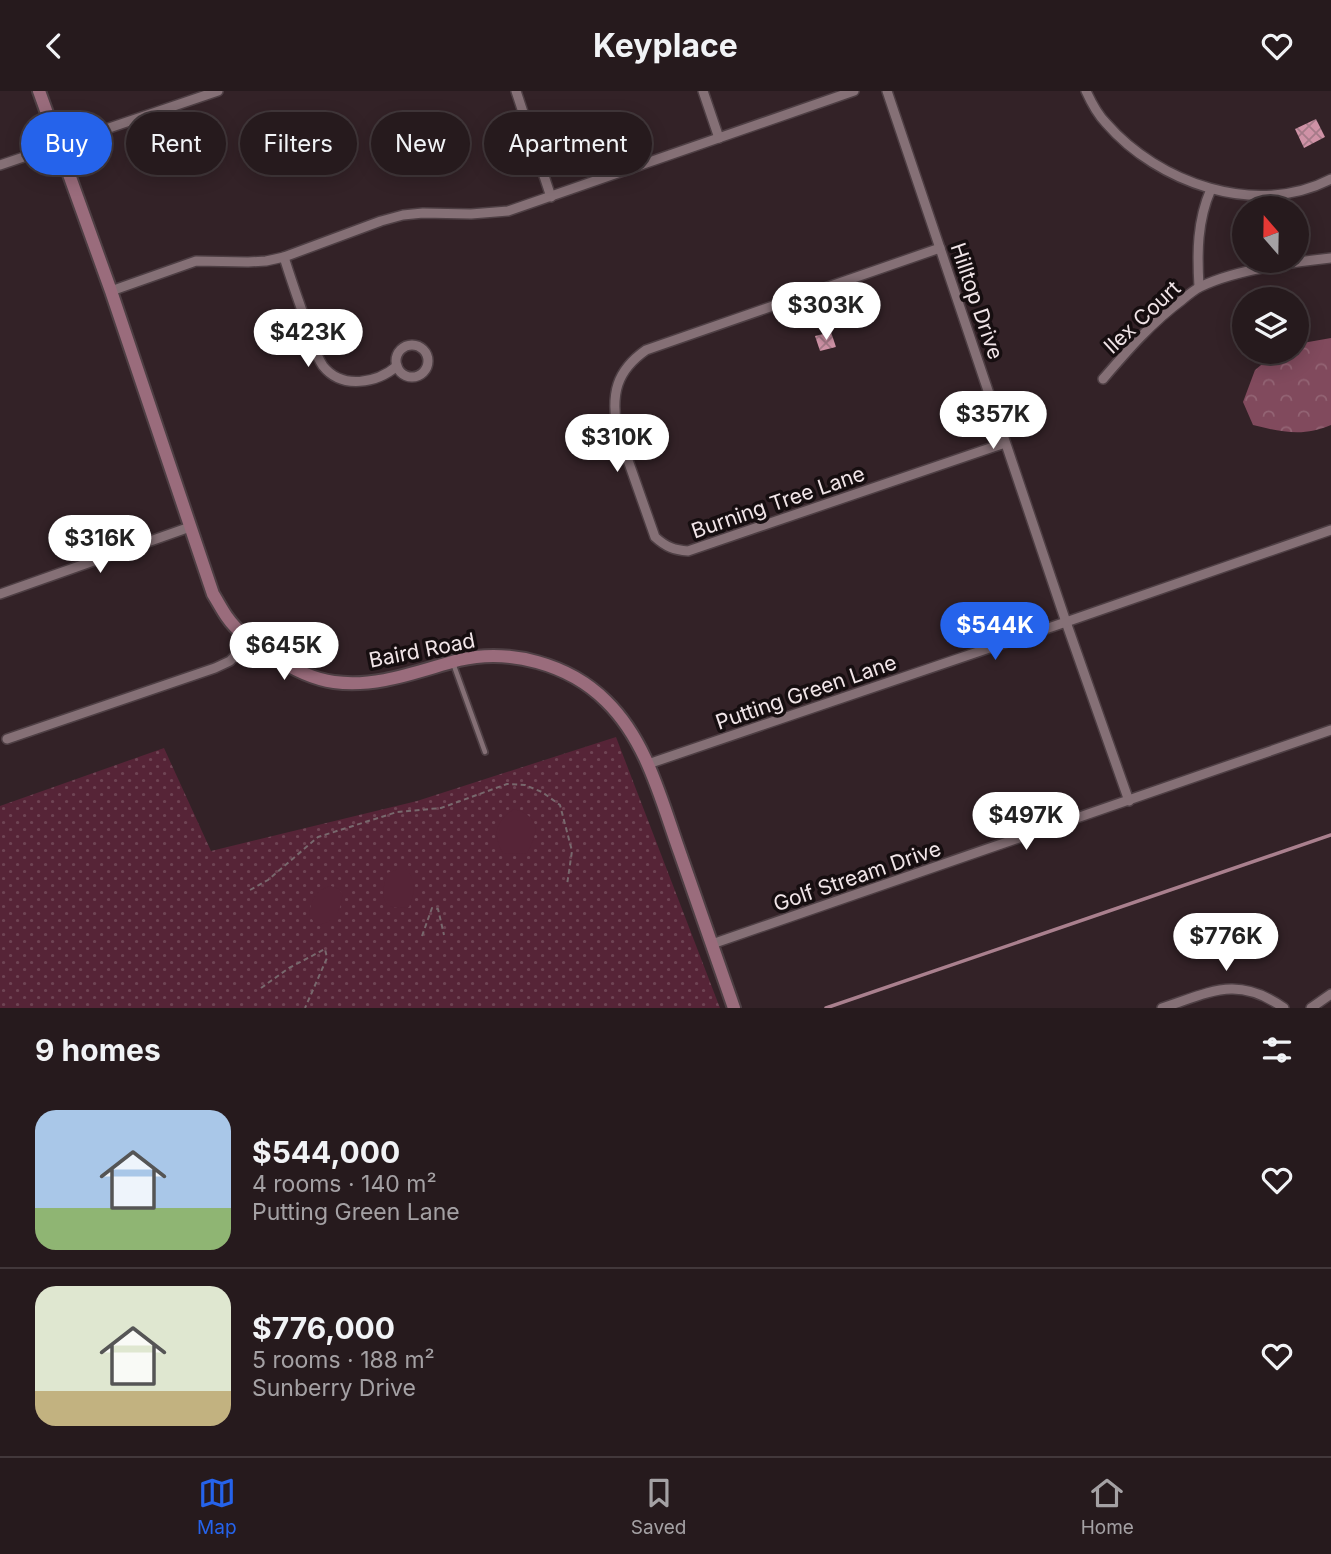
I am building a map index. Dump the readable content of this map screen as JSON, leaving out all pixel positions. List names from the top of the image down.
{
  "streets": {
    "street": [
      "Hilltop Drive",
      "Ilex Court",
      "Burning Tree Lane",
      "Baird Road",
      "Putting Green Lane",
      "Golf Stream Drive"
    ]
  },
  "crossings": [
    ["Hilltop Drive", "Burning Tree Lane"],
    ["Hilltop Drive", "Putting Green Lane"],
    ["Hilltop Drive", "Golf Stream Drive"],
    ["Baird Road", "Putting Green Lane"],
    ["Baird Road", "Golf Stream Drive"]
  ],
  "north": "top",
  "page": {
    "header": "Keyplace",
    "chip": [
      "Buy",
      "Rent",
      "Filters",
      "New",
      "Apartment"
    ],
    "price": [
      "$303K",
      "$423K",
      "$357K",
      "$310K",
      "$316K",
      "$544K",
      "$645K",
      "$497K",
      "$776K"
    ],
    "heading": "9 homes",
    "list": [
      {
        "name": "$544,000",
        "note": "4 rooms · 140 m² · Putting Green Lane"
      },
      {
        "name": "$776,000",
        "note": "5 rooms · 188 m² · Sunberry Drive"
      }
    ],
    "tabs": ["Map", "Saved", "Home"]
  }
}
